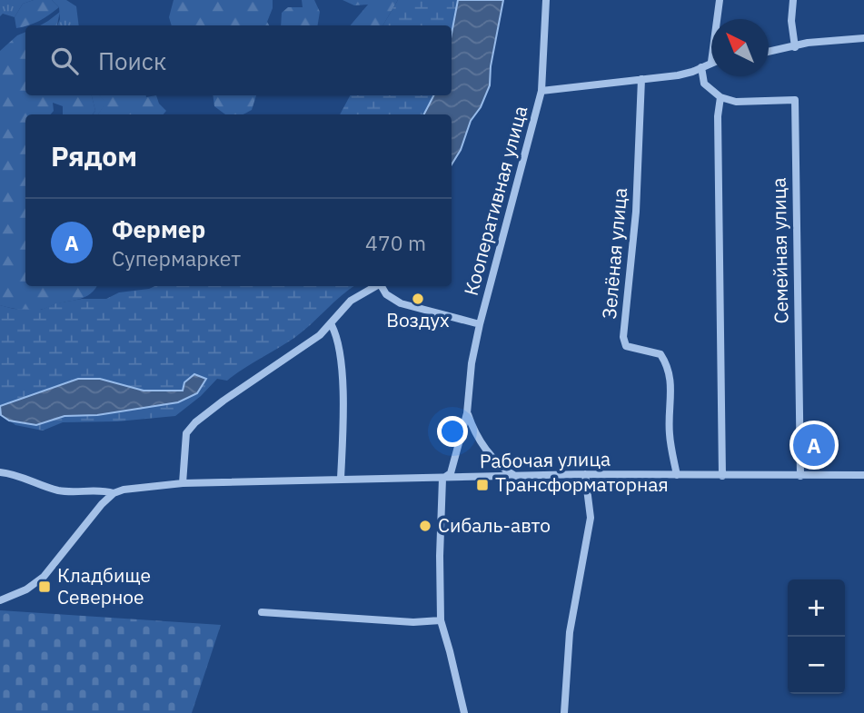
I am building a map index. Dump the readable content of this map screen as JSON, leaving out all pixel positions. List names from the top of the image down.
{
  "streets": {
    "street": [
      "Кооперативная улица",
      "Семейная улица",
      "Зелёная улица",
      "Рабочая улица"
    ]
  },
  "crossings": [
    ["Кооперативная улица", "Рабочая улица"],
    ["Семейная улица", "Рабочая улица"],
    ["Зелёная улица", "Рабочая улица"]
  ],
  "places": {
    "other": ["Воздух", "Сибаль-авто"],
    "transit": ["Трансформаторная", "Кладбище Северное"]
  },
  "north": "top left",
  "page": {
    "search": "Поиск",
    "heading": "Рядом",
    "list": [
      {
        "mark": "A",
        "name": "Фермер",
        "note": "Супермаркет",
        "value": "470 m"
      }
    ],
    "pins": "A",
    "map_buttons": ["+", "−"]
  }
}
